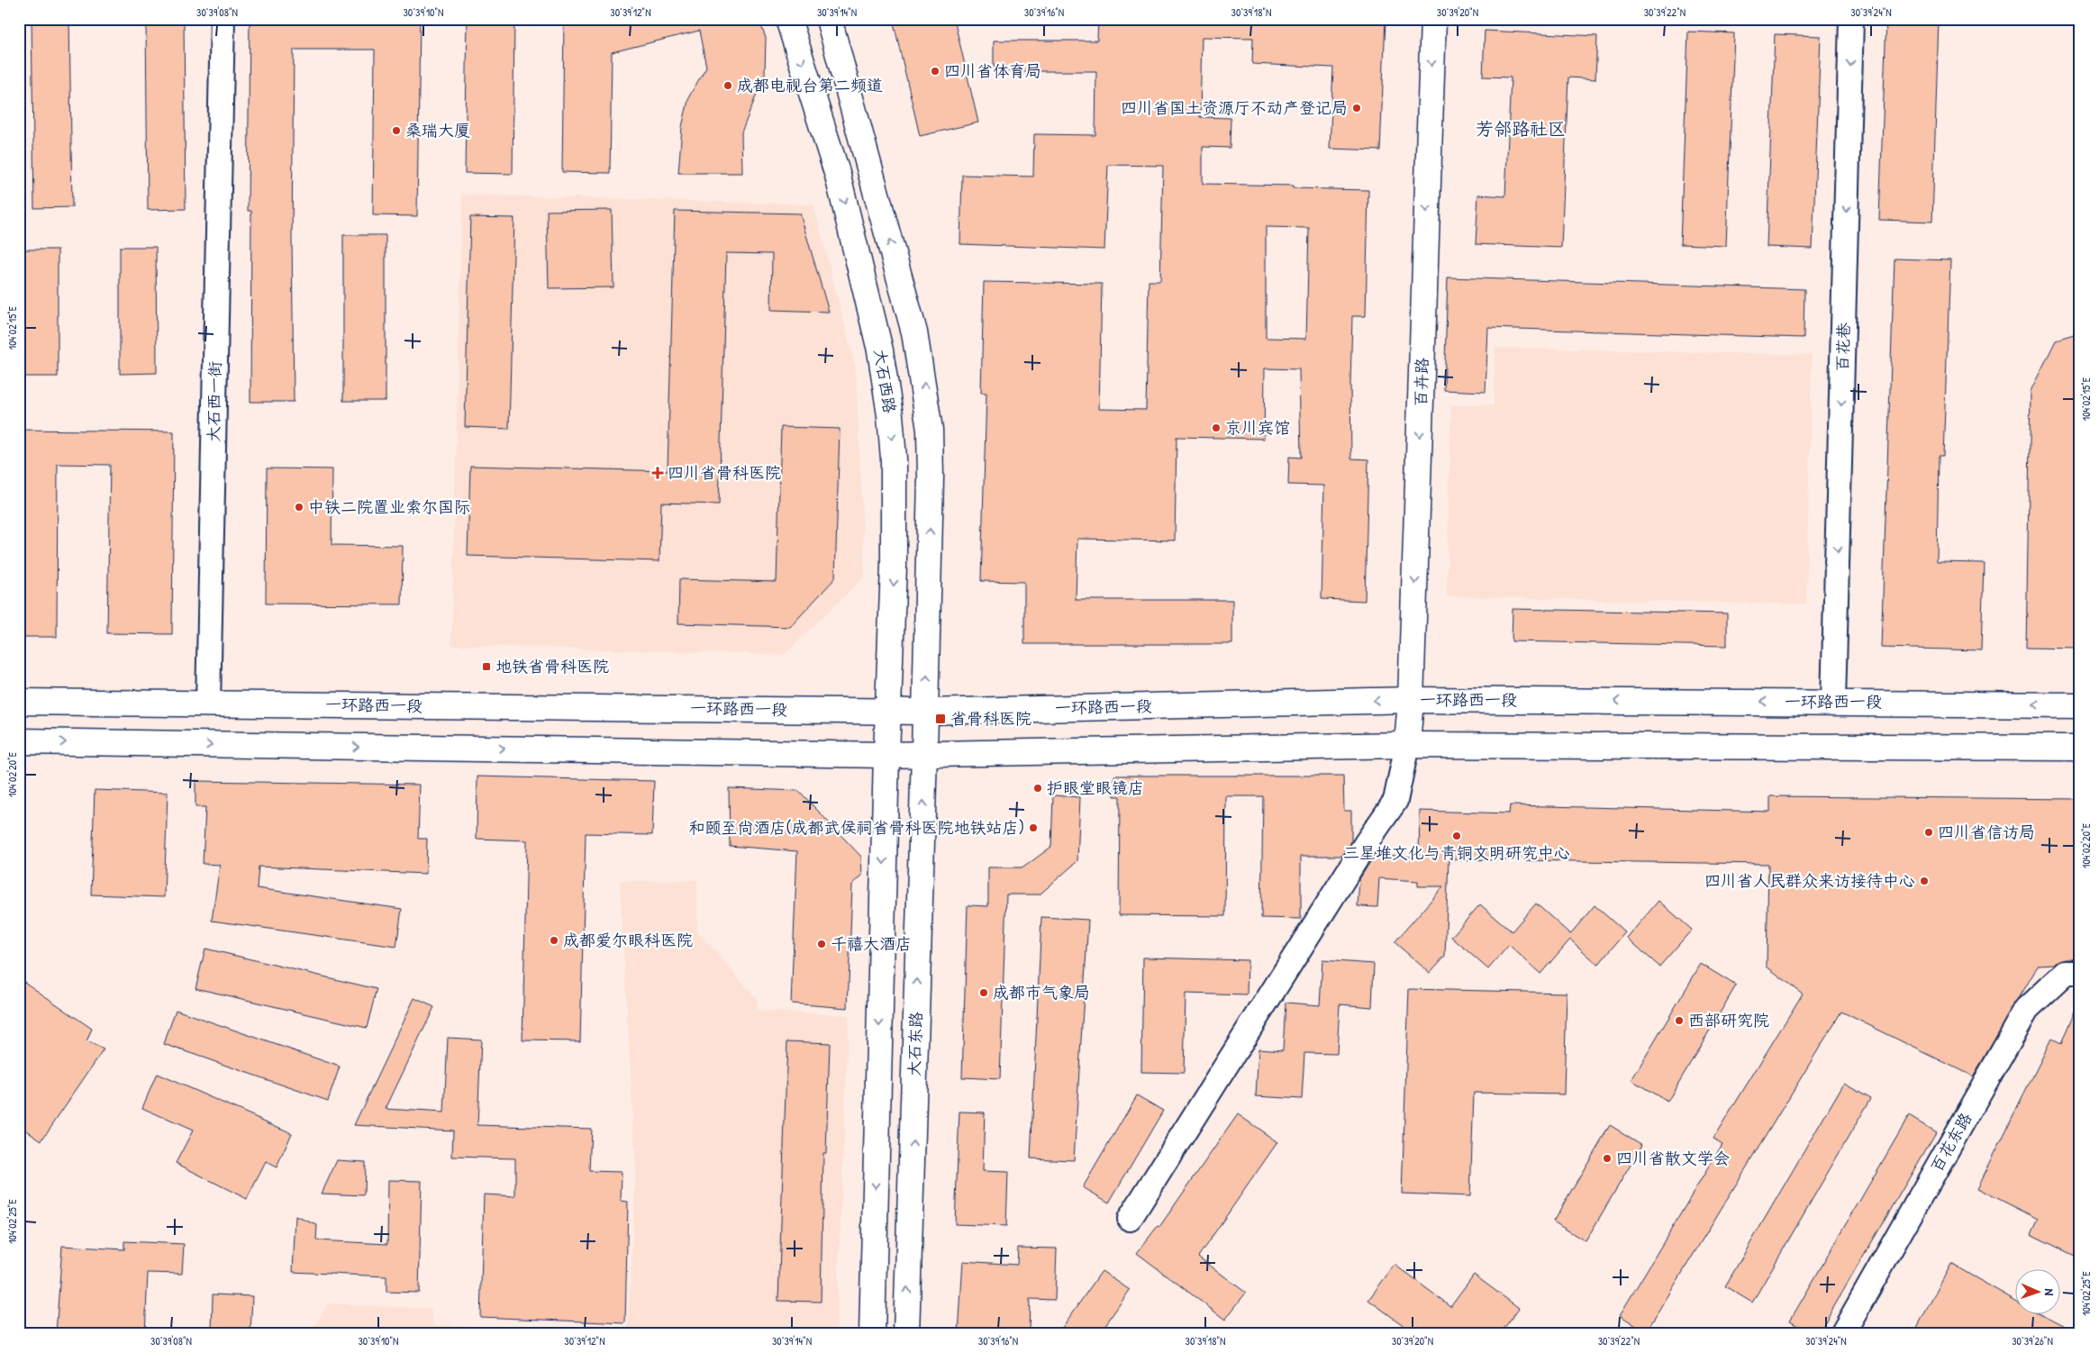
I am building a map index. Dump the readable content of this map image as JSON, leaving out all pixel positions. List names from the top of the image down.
{
  "streets": {
    "main road": [
      "大石西路",
      "百卉路",
      "一环路西一段",
      "大石东路"
    ],
    "street": ["百花巷", "大石西一街", "百花东路"]
  },
  "crossings": [
    ["百花巷", "一环路西一段"],
    ["大石西路", "一环路西一段"],
    ["百卉路", "一环路西一段"],
    ["大石西一街", "一环路西一段"]
  ],
  "one_way": ["百花巷", "百卉路"],
  "districts": ["芳邻路社区"],
  "places": {
    "other": [
      "四川省体育局",
      "成都电视台第二频道",
      "四川省国土资源厅不动产登记局",
      "桑瑞大厦",
      "京川宾馆",
      "中铁二院置业索尔国际",
      "护眼堂眼镜店",
      "和颐至尚酒店(成都武侯祠省骨科医院地铁站店)",
      "四川省信访局",
      "三星堆文化与青铜文明研究中心",
      "四川省人民群众来访接待中心",
      "成都爱尔眼科医院",
      "千禧大酒店",
      "成都市气象局",
      "西部研究院",
      "四川省散文学会"
    ],
    "health": ["四川省骨科医院"],
    "transit": ["地铁省骨科医院", "省骨科医院"]
  },
  "north": "right",
  "coordinates": [
    "30°39'08\"N",
    "30°39'10\"N",
    "30°39'12\"N",
    "30°39'14\"N",
    "30°39'16\"N",
    "30°39'18\"N",
    "30°39'20\"N",
    "30°39'22\"N",
    "30°39'24\"N",
    "104°02'15\"E",
    "104°02'20\"E",
    "104°02'25\"E",
    "30°39'26\"N"
  ]
}
